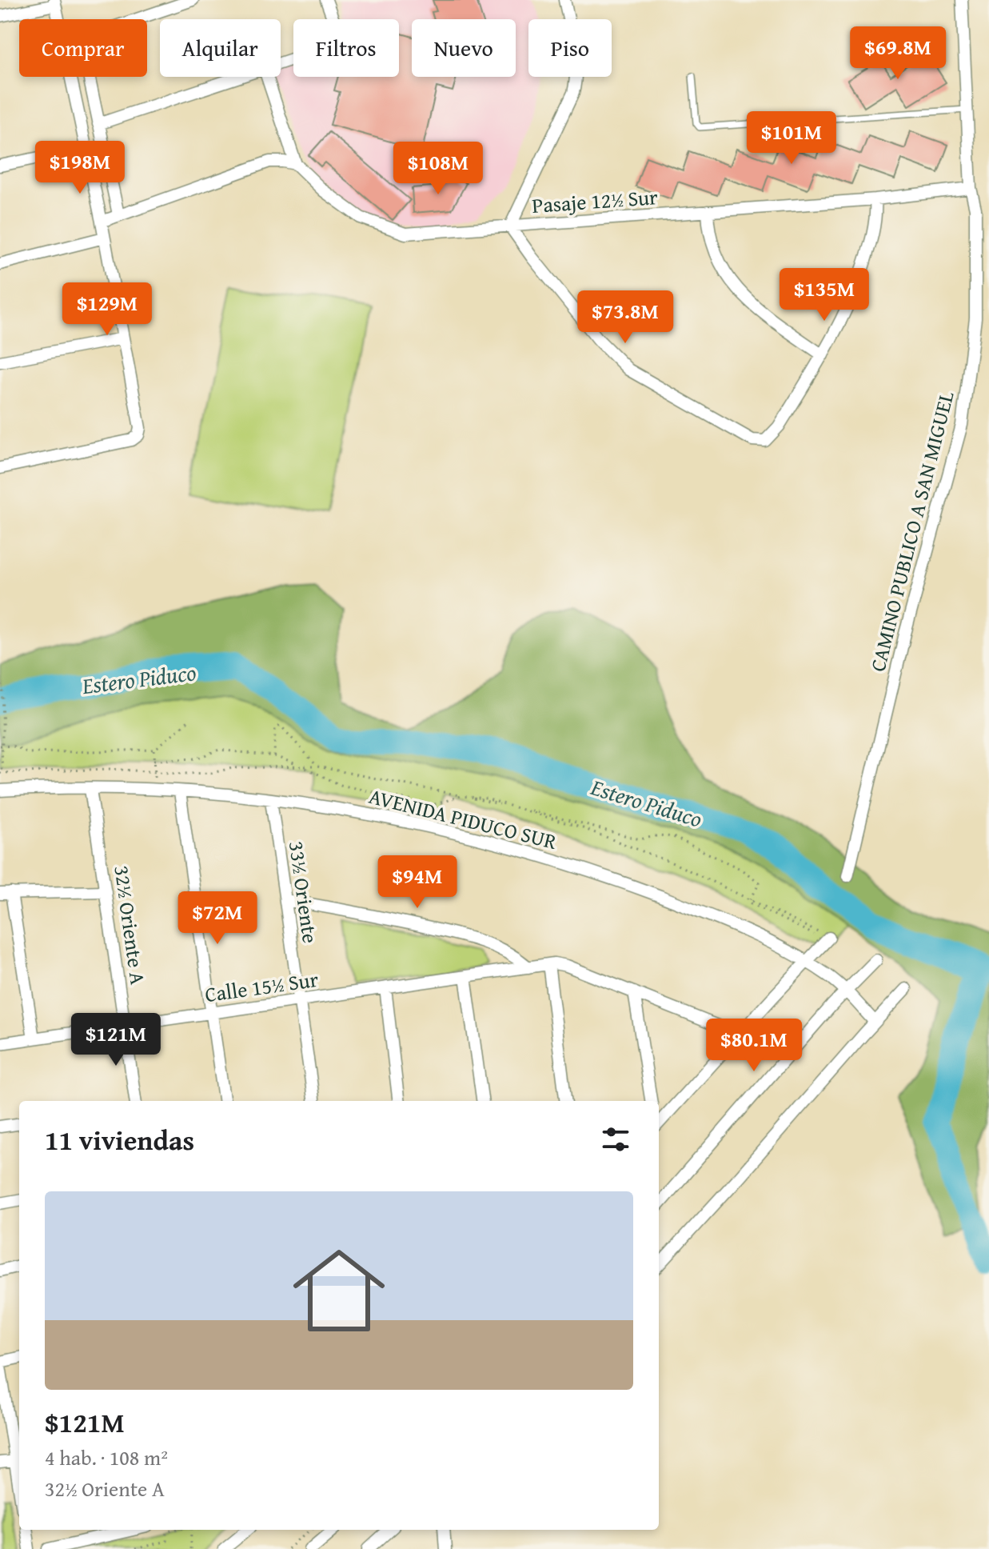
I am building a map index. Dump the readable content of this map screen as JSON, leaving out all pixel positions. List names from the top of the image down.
{
  "streets": {
    "street": [
      "Pasaje 12½ Sur",
      "CAMINO PUBLICO A SAN MIGUEL",
      "AVENIDA PIDUCO SUR",
      "33½ Oriente",
      "32½ Oriente A",
      "Calle 15½ Sur"
    ]
  },
  "crossings": [
    ["Pasaje 12½ Sur", "CAMINO PUBLICO A SAN MIGUEL"],
    ["AVENIDA PIDUCO SUR", "33½ Oriente"],
    ["AVENIDA PIDUCO SUR", "32½ Oriente A"],
    ["33½ Oriente", "Calle 15½ Sur"],
    ["32½ Oriente A", "Calle 15½ Sur"]
  ],
  "water": ["Estero Piduco"],
  "page": {
    "chip": [
      "Comprar",
      "Alquilar",
      "Filtros",
      "Nuevo",
      "Piso"
    ],
    "price": [
      "$69.8M",
      "$101M",
      "$198M",
      "$108M",
      "$135M",
      "$129M",
      "$73.8M",
      "$94M",
      "$72M",
      "$121M",
      "$80.1M"
    ],
    "heading": "11 viviendas",
    "list": [
      {
        "name": "$121M",
        "note": "4 hab. · 108 m² · 32½ Oriente A"
      }
    ]
  }
}
